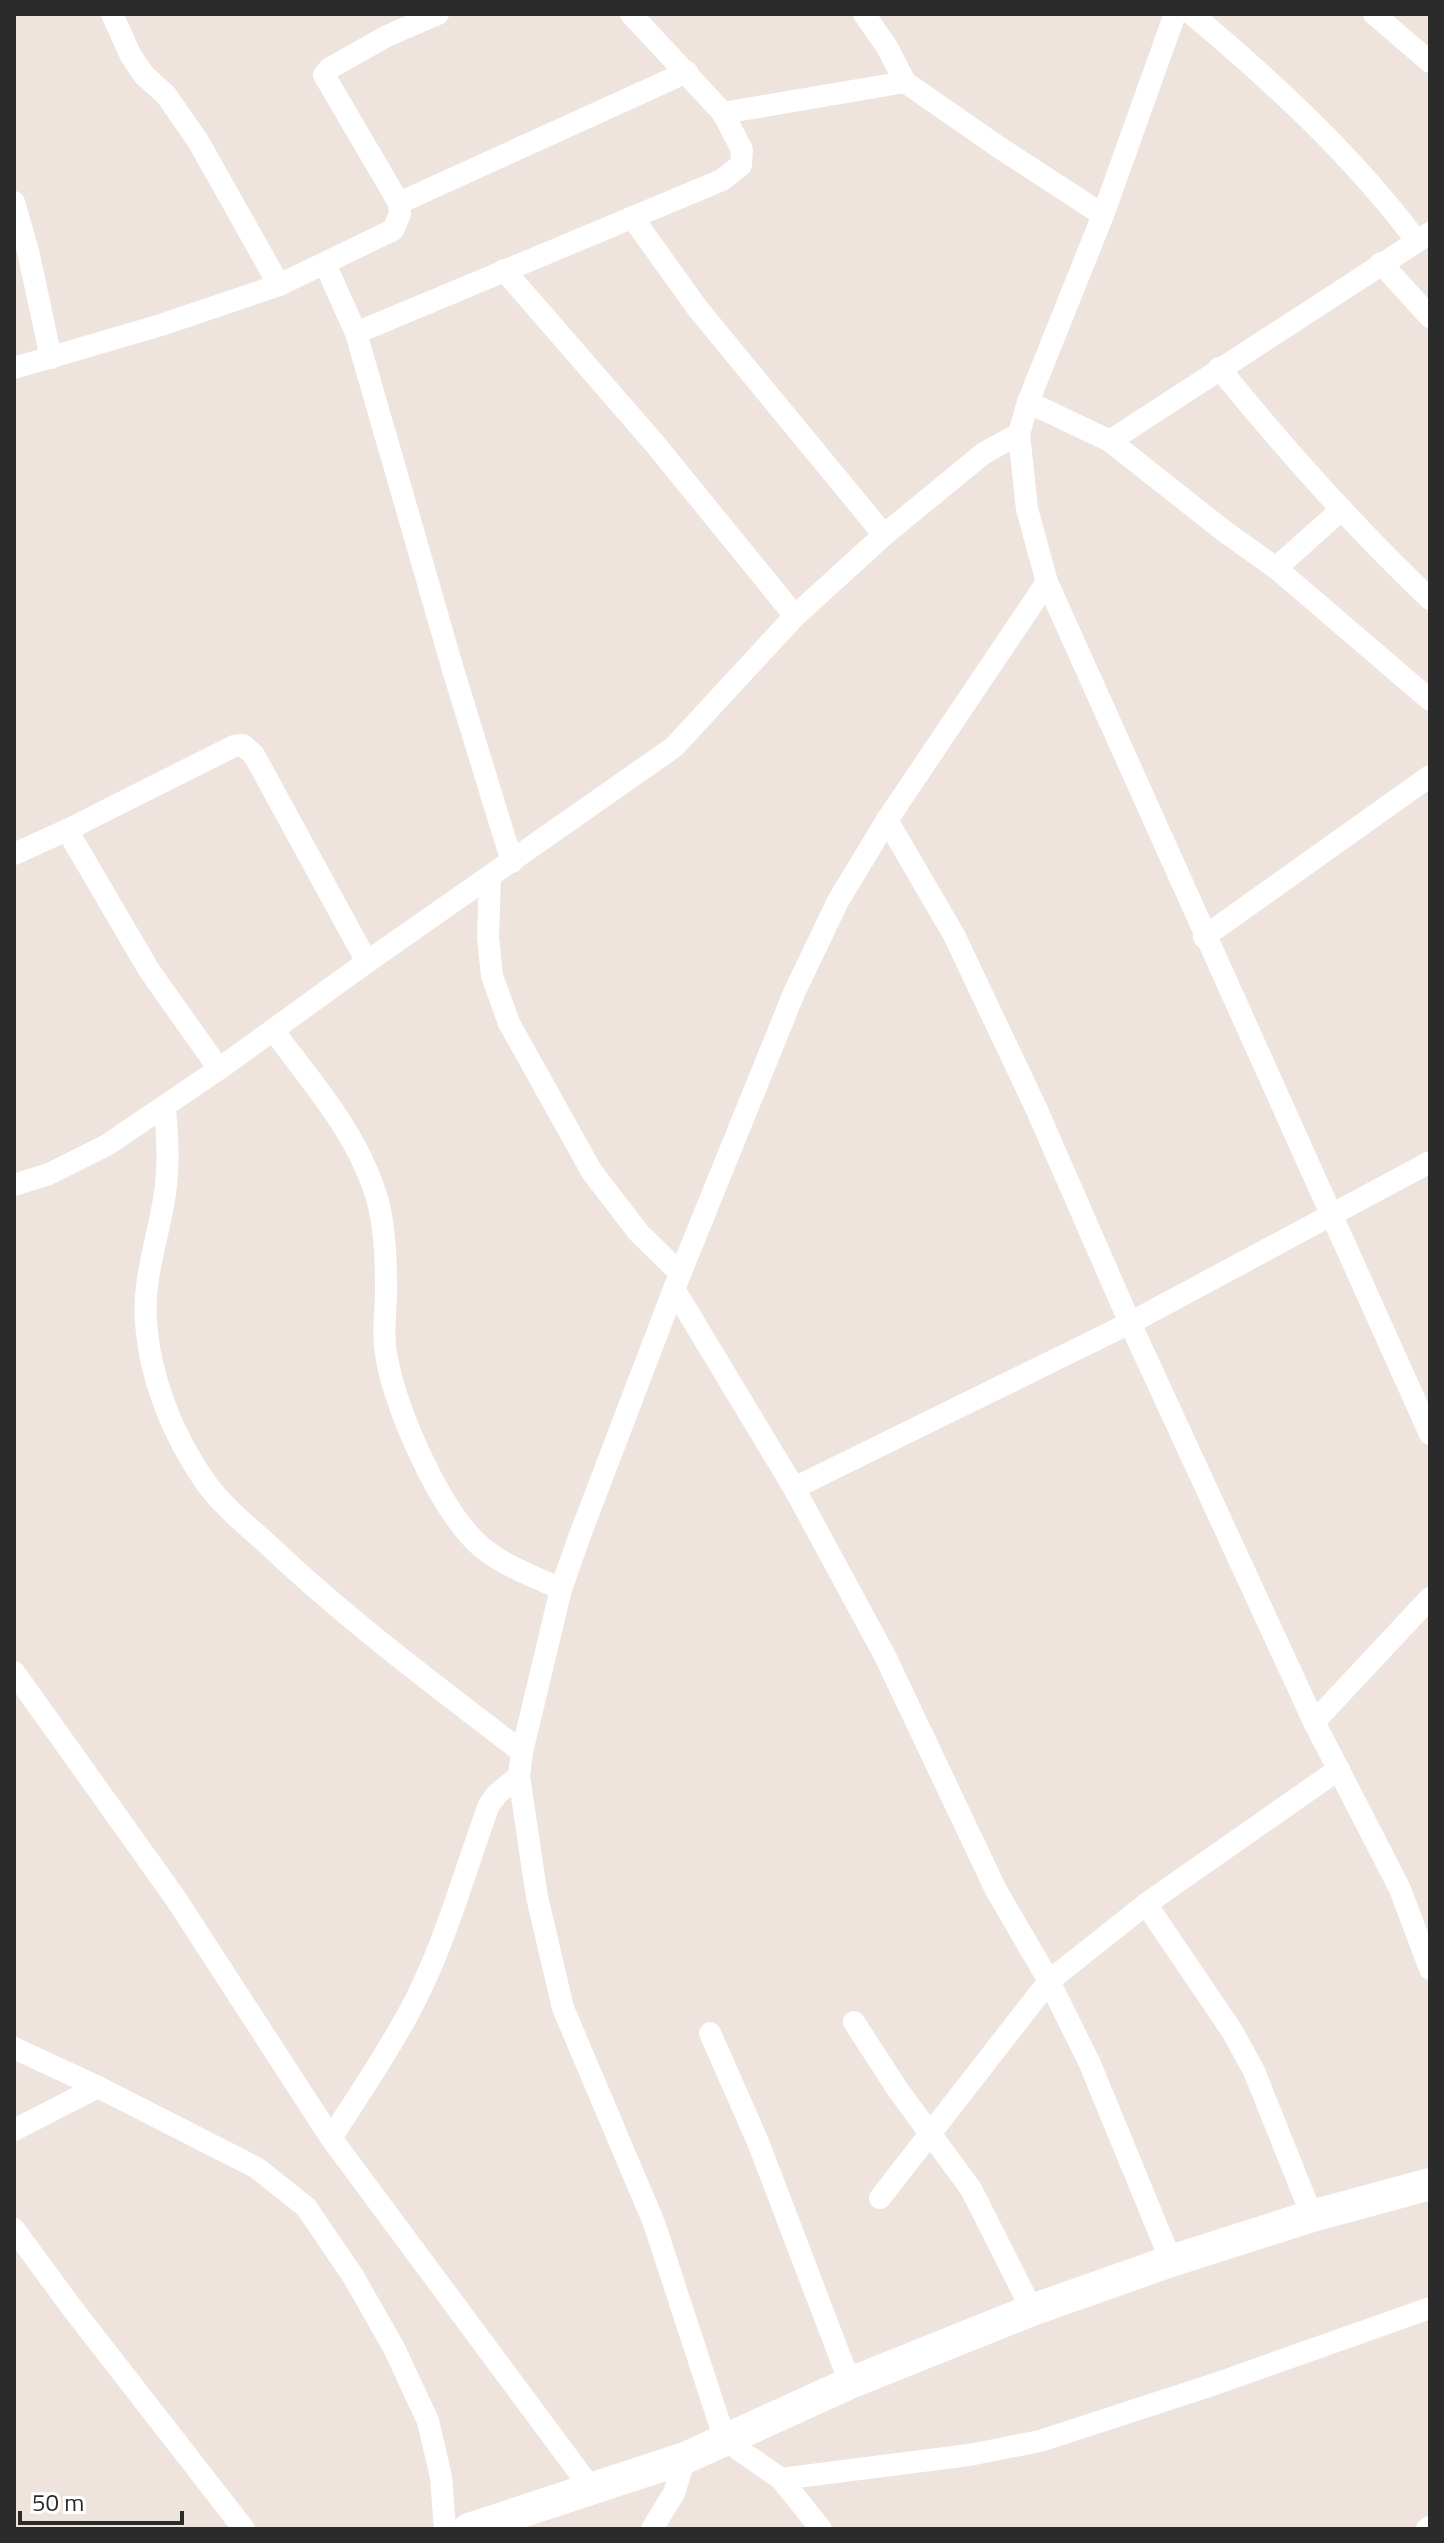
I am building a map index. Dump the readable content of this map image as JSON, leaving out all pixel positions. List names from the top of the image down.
{
  "scale_bar": "50 m"
}
